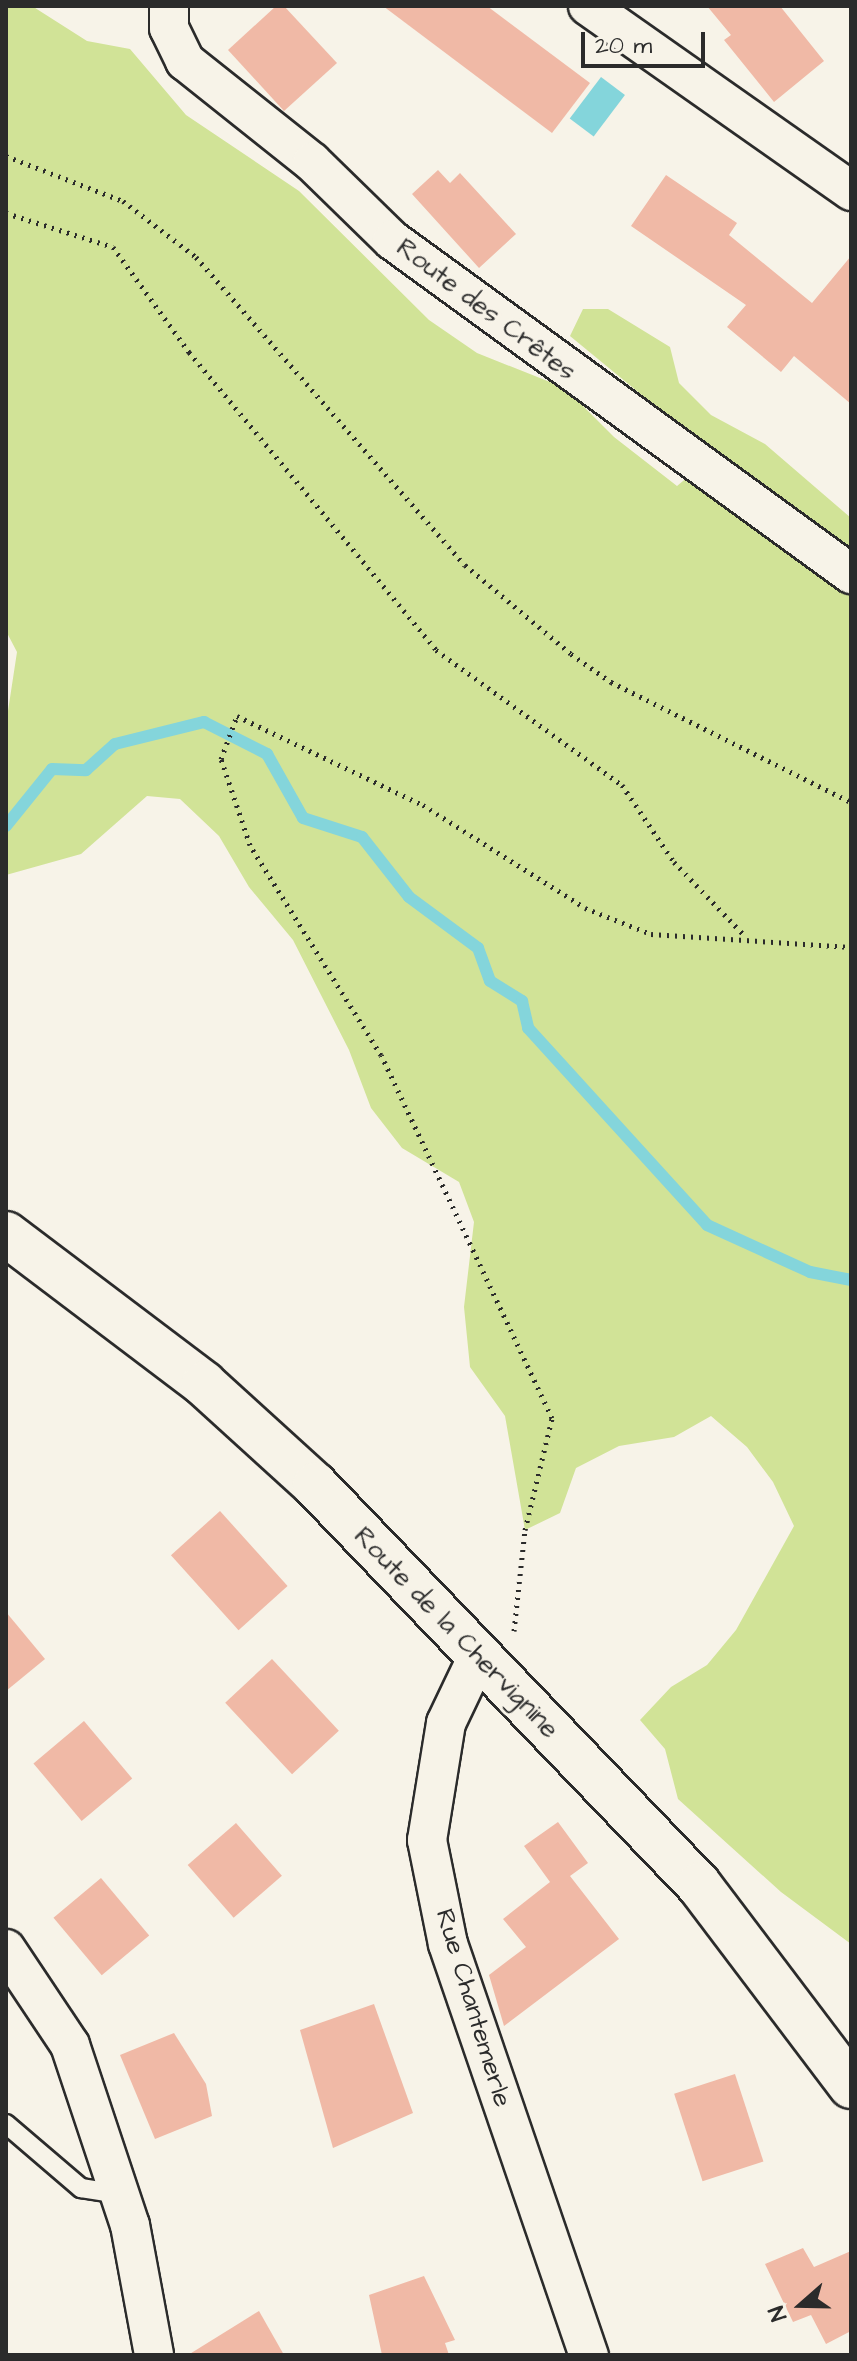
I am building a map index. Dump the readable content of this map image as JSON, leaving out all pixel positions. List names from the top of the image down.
{
  "streets": {
    "street": ["Route des Crêtes", "Route de la Chervignine", "Rue Chantemerle"]
  },
  "crossings": [
    ["Route de la Chervignine", "Rue Chantemerle"]
  ],
  "scale_bar": "20 m",
  "north": "left"
}
